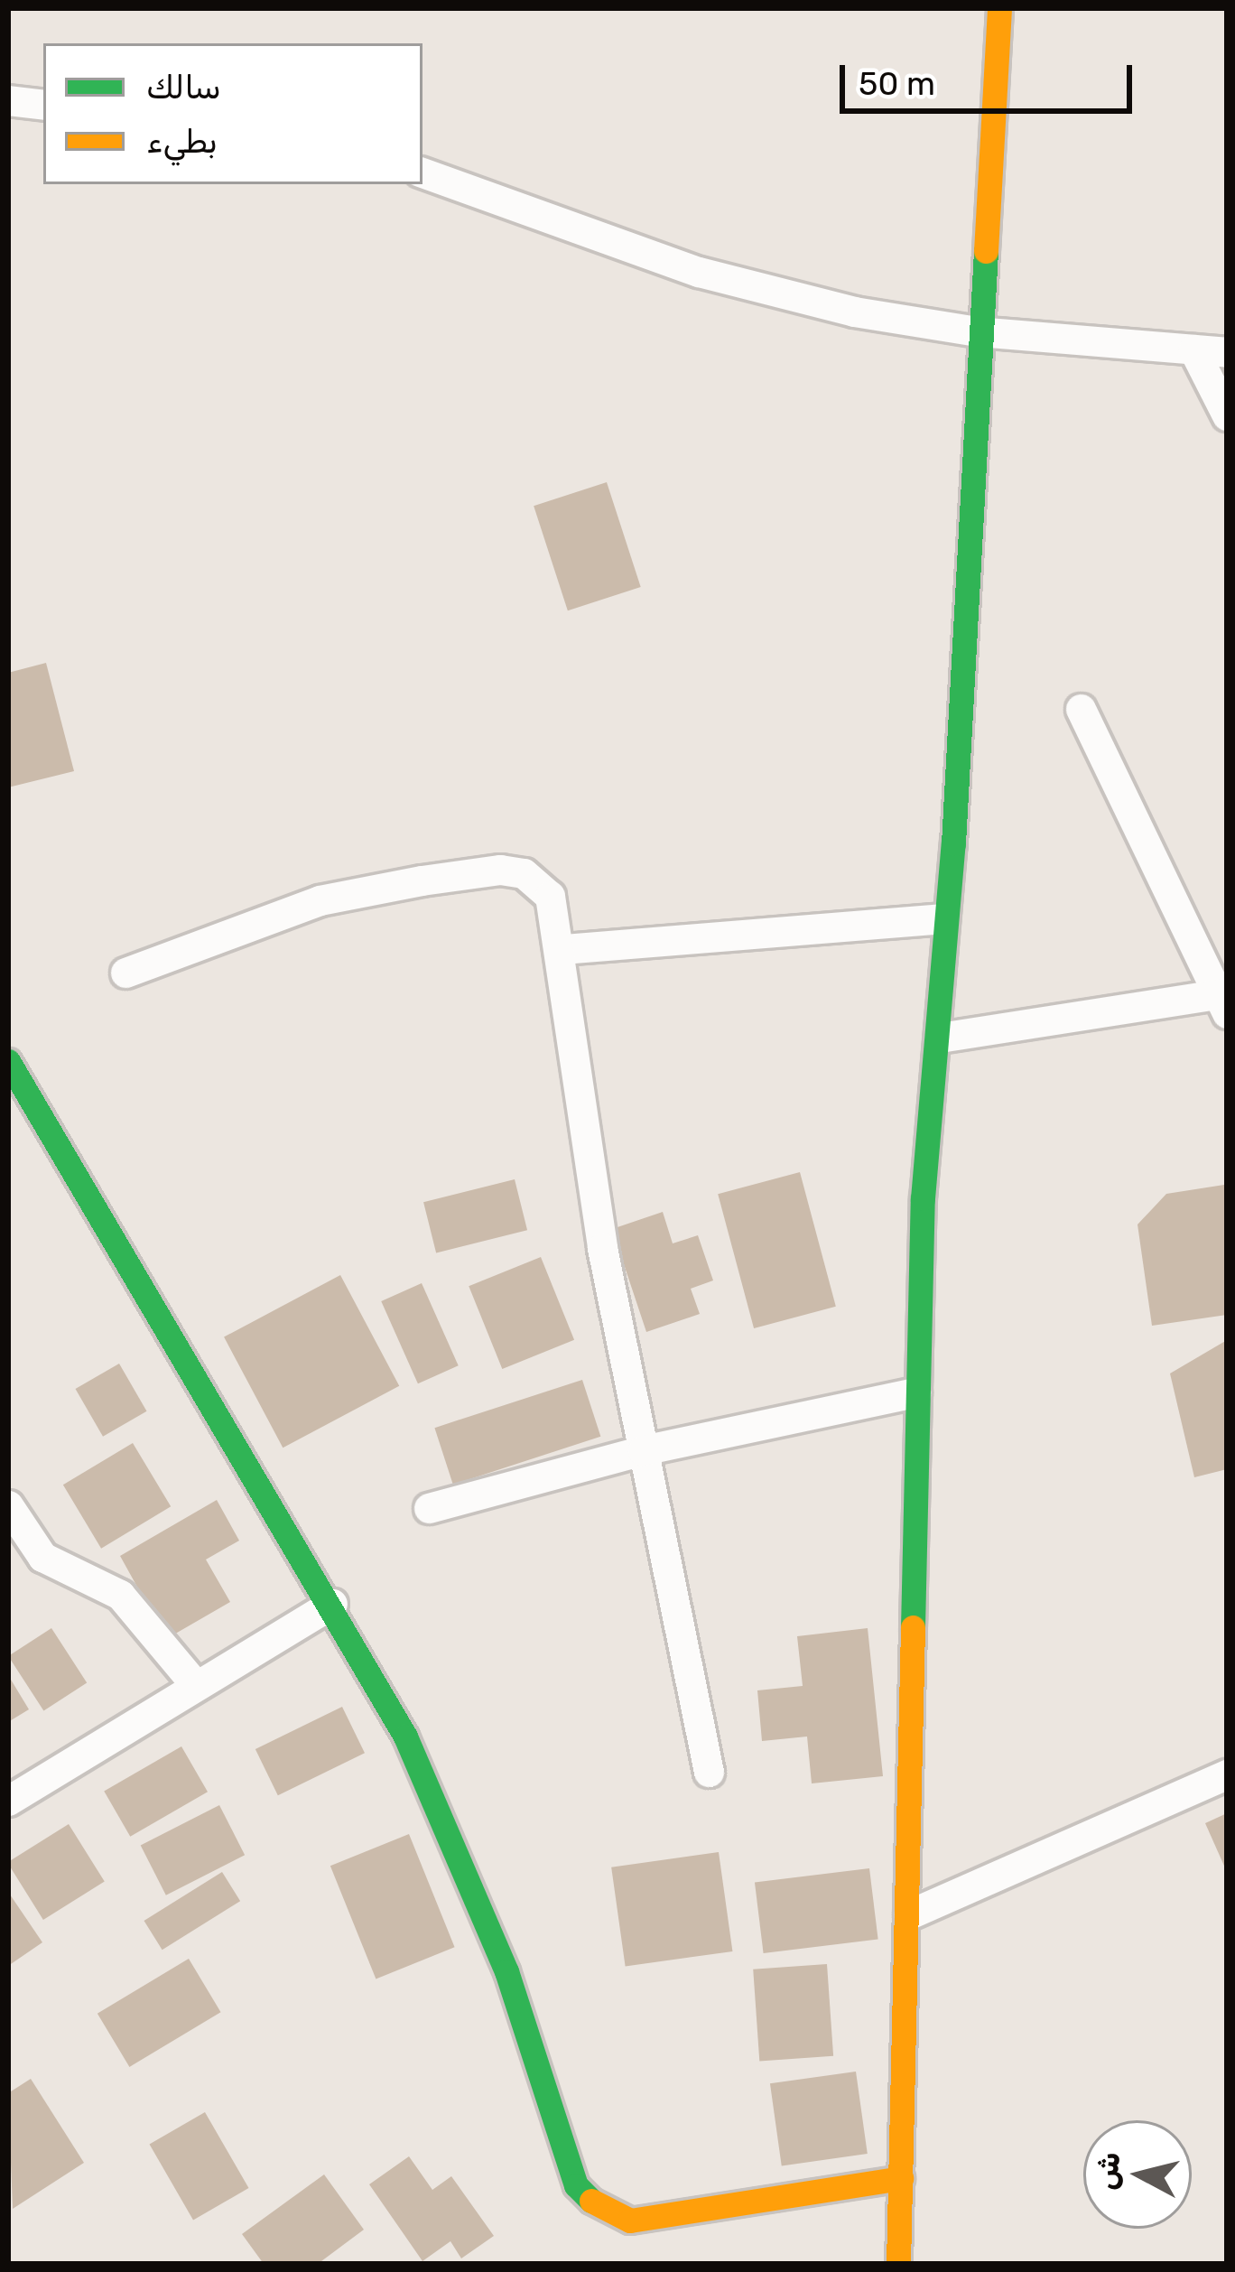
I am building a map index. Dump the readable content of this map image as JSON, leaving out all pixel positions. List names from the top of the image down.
{
  "legend": ["سالك", "بطيء"],
  "scale_bar": "50 m",
  "north": "left"
}
